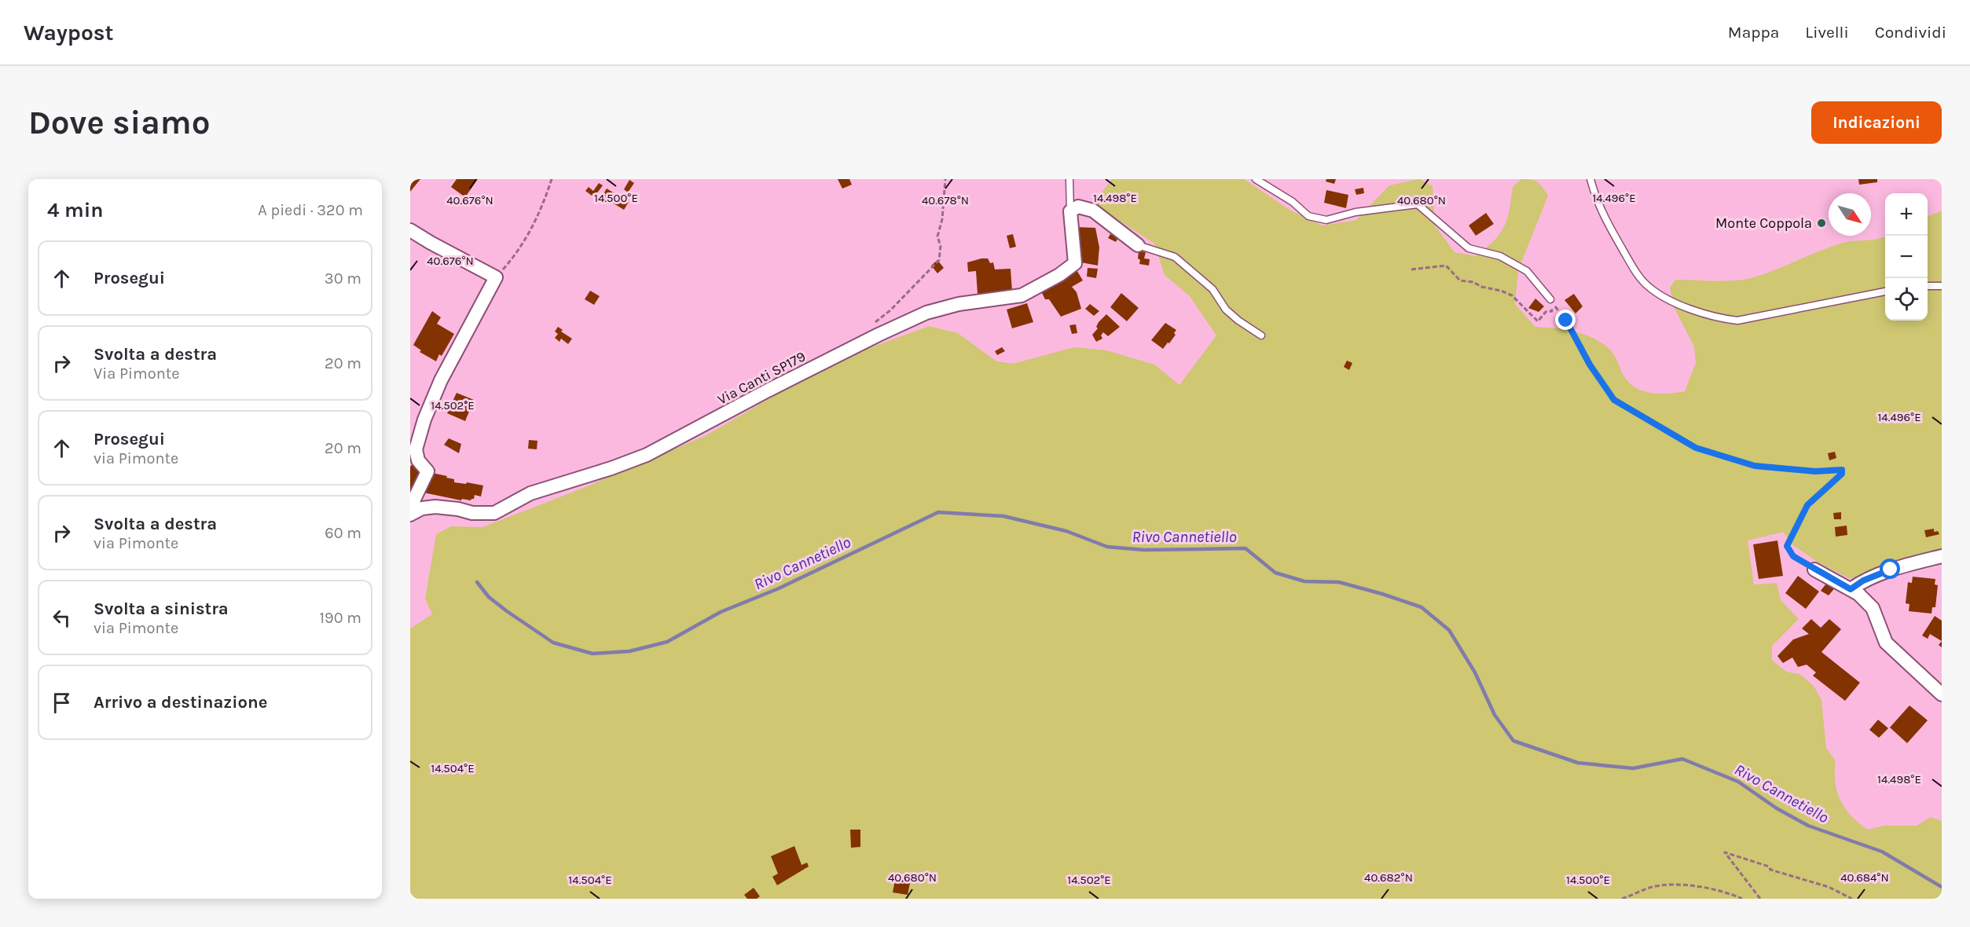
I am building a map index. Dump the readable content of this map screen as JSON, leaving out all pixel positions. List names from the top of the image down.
{
  "streets": {
    "street": ["Via Canti SP179"]
  },
  "water": ["Rivo Cannetiello"],
  "places": ["Monte Coppola"],
  "north": "bottom right",
  "page": {
    "header": "Waypost",
    "nav": ["Mappa", "Livelli", "Condividi"],
    "buttons": "Indicazioni",
    "title": "Dove siamo",
    "heading": ["4 min", "A piedi · 320 m"],
    "map_buttons": ["+", "−"],
    "list": [
      ["Prosegui", "30 m"],
      ["Svolta a destra", "Via Pimonte", "20 m"],
      ["Prosegui", "via Pimonte", "20 m"],
      ["Svolta a destra", "via Pimonte", "60 m"],
      ["Svolta a sinistra", "via Pimonte", "190 m"],
      "Arrivo a destinazione"
    ]
  },
  "coordinates": [
    "14.498°E",
    "14.496°E",
    "14.500°E",
    "40.676°N",
    "40.678°N",
    "40.680°N",
    "14.502°E",
    "14.504°E",
    "40.682°N",
    "40.684°N"
  ]
}
